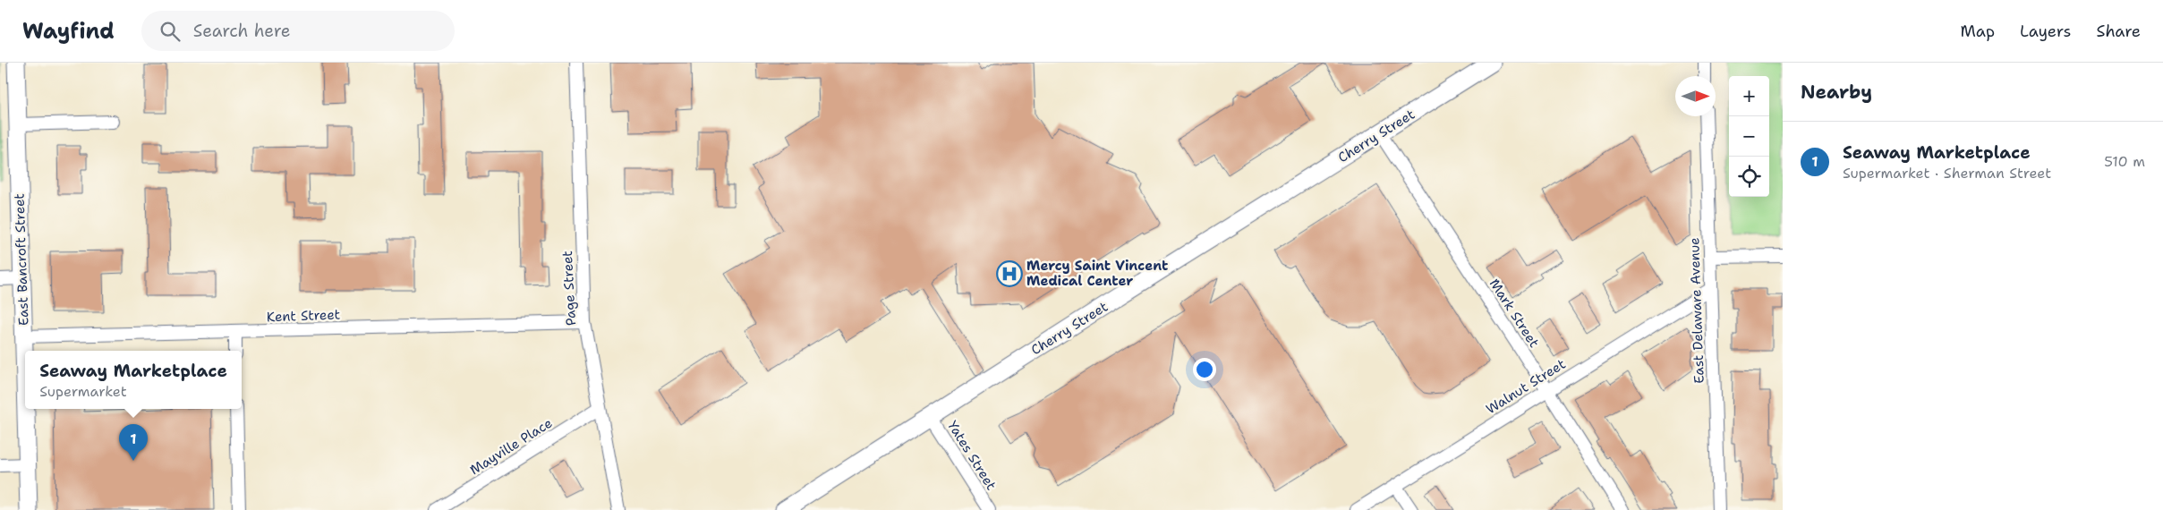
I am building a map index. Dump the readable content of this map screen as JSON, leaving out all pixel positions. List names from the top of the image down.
{
  "streets": {
    "main road": ["Cherry Street", "East Bancroft Street"],
    "street": [
      "Page Street",
      "East Delaware Avenue",
      "Mark Street",
      "Kent Street",
      "Walnut Street",
      "Mayville Place",
      "Yates Street"
    ]
  },
  "crossings": [
    ["Cherry Street", "Mark Street"],
    ["Cherry Street", "Yates Street"],
    ["East Bancroft Street", "Kent Street"],
    ["Page Street", "Kent Street"],
    ["Page Street", "Mayville Place"],
    ["East Delaware Avenue", "Walnut Street"],
    ["Mark Street", "Walnut Street"]
  ],
  "places": {
    "hospital": ["Mercy Saint Vincent Medical Center"]
  },
  "north": "right",
  "page": {
    "header": "Wayfind",
    "search": "Search here",
    "nav": ["Map", "Layers", "Share"],
    "heading": "Nearby",
    "map_buttons": ["+", "−"],
    "list": [
      {
        "mark": "1",
        "name": "Seaway Marketplace",
        "note": "Supermarket · Sherman Street",
        "value": "510 m"
      }
    ],
    "popup": ["Seaway Marketplace", "Supermarket"],
    "pins": "1"
  }
}
